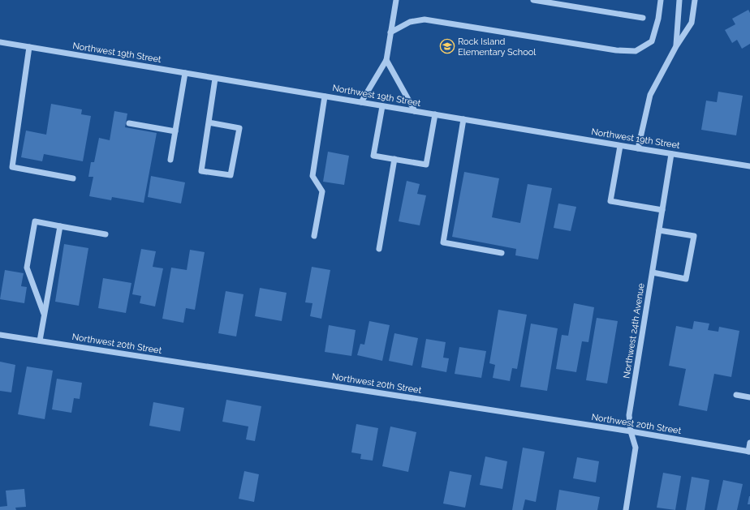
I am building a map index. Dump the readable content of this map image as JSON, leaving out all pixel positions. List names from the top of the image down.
{
  "streets": {
    "street": ["Northwest 19th Street", "Northwest 24th Avenue", "Northwest 20th Street"]
  },
  "crossings": [
    ["Northwest 19th Street", "Northwest 24th Avenue"],
    ["Northwest 24th Avenue", "Northwest 20th Street"]
  ],
  "places": {
    "school or university": ["Rock Island Elementary School"]
  }
}
